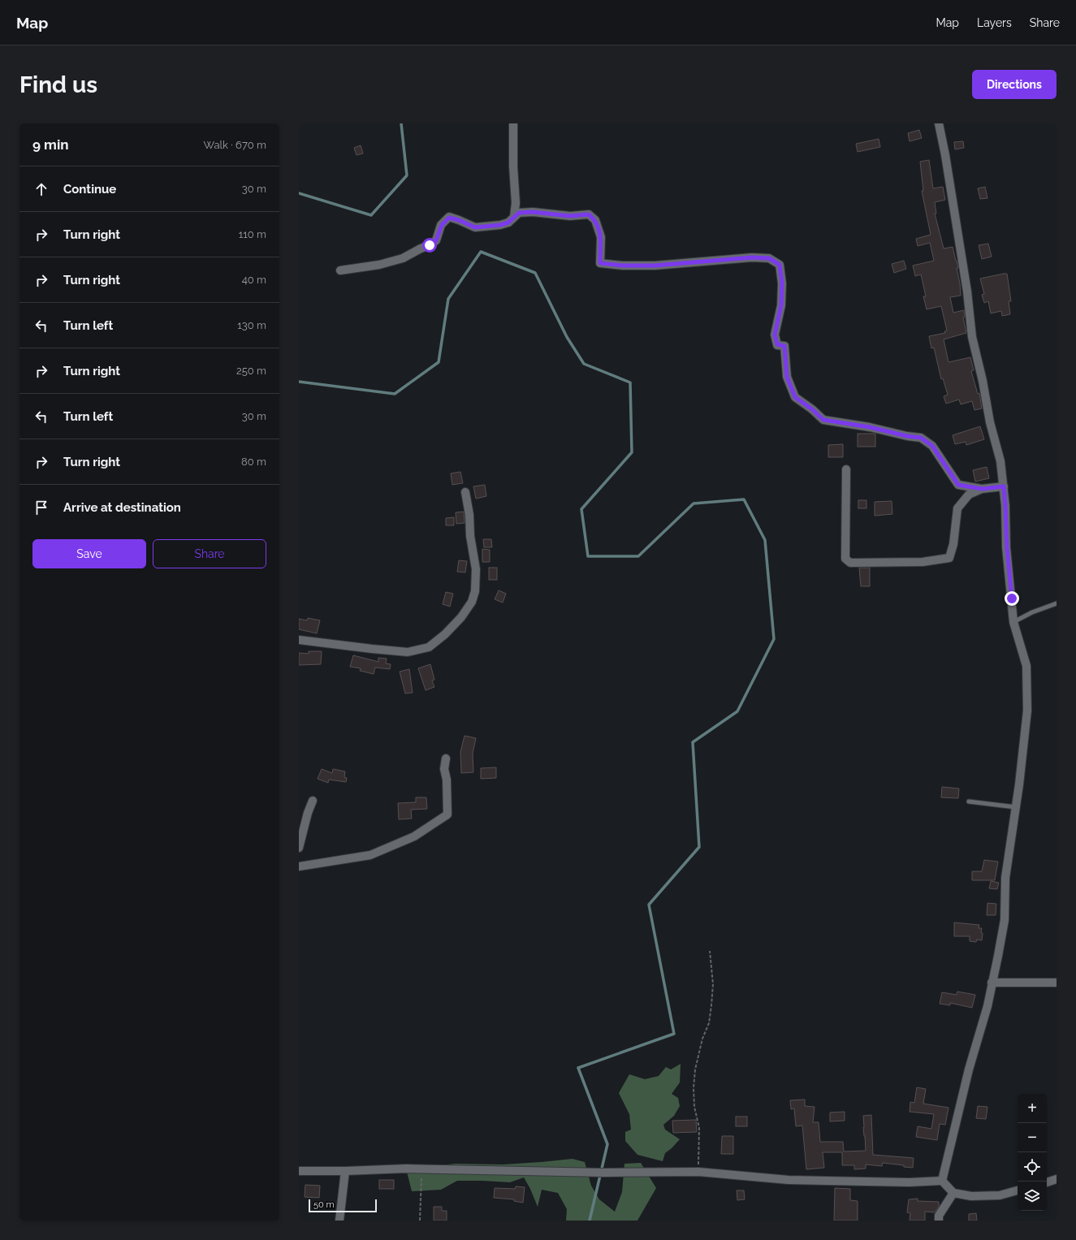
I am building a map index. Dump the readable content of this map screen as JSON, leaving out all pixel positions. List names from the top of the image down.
{
  "scale_bar": "50 m",
  "page": {
    "header": "Map",
    "nav": ["Map", "Layers", "Share"],
    "buttons": [
      "Directions",
      ["Save", "Share"]
    ],
    "title": "Find us",
    "heading": ["9 min", "Walk · 670 m"],
    "list": [
      ["Continue", "30 m"],
      ["Turn right", "110 m"],
      ["Turn right", "40 m"],
      ["Turn left", "130 m"],
      ["Turn right", "250 m"],
      ["Turn left", "30 m"],
      ["Turn right", "80 m"],
      "Arrive at destination"
    ],
    "map_buttons": ["+", "−"],
    "scale": "50 m"
  }
}
